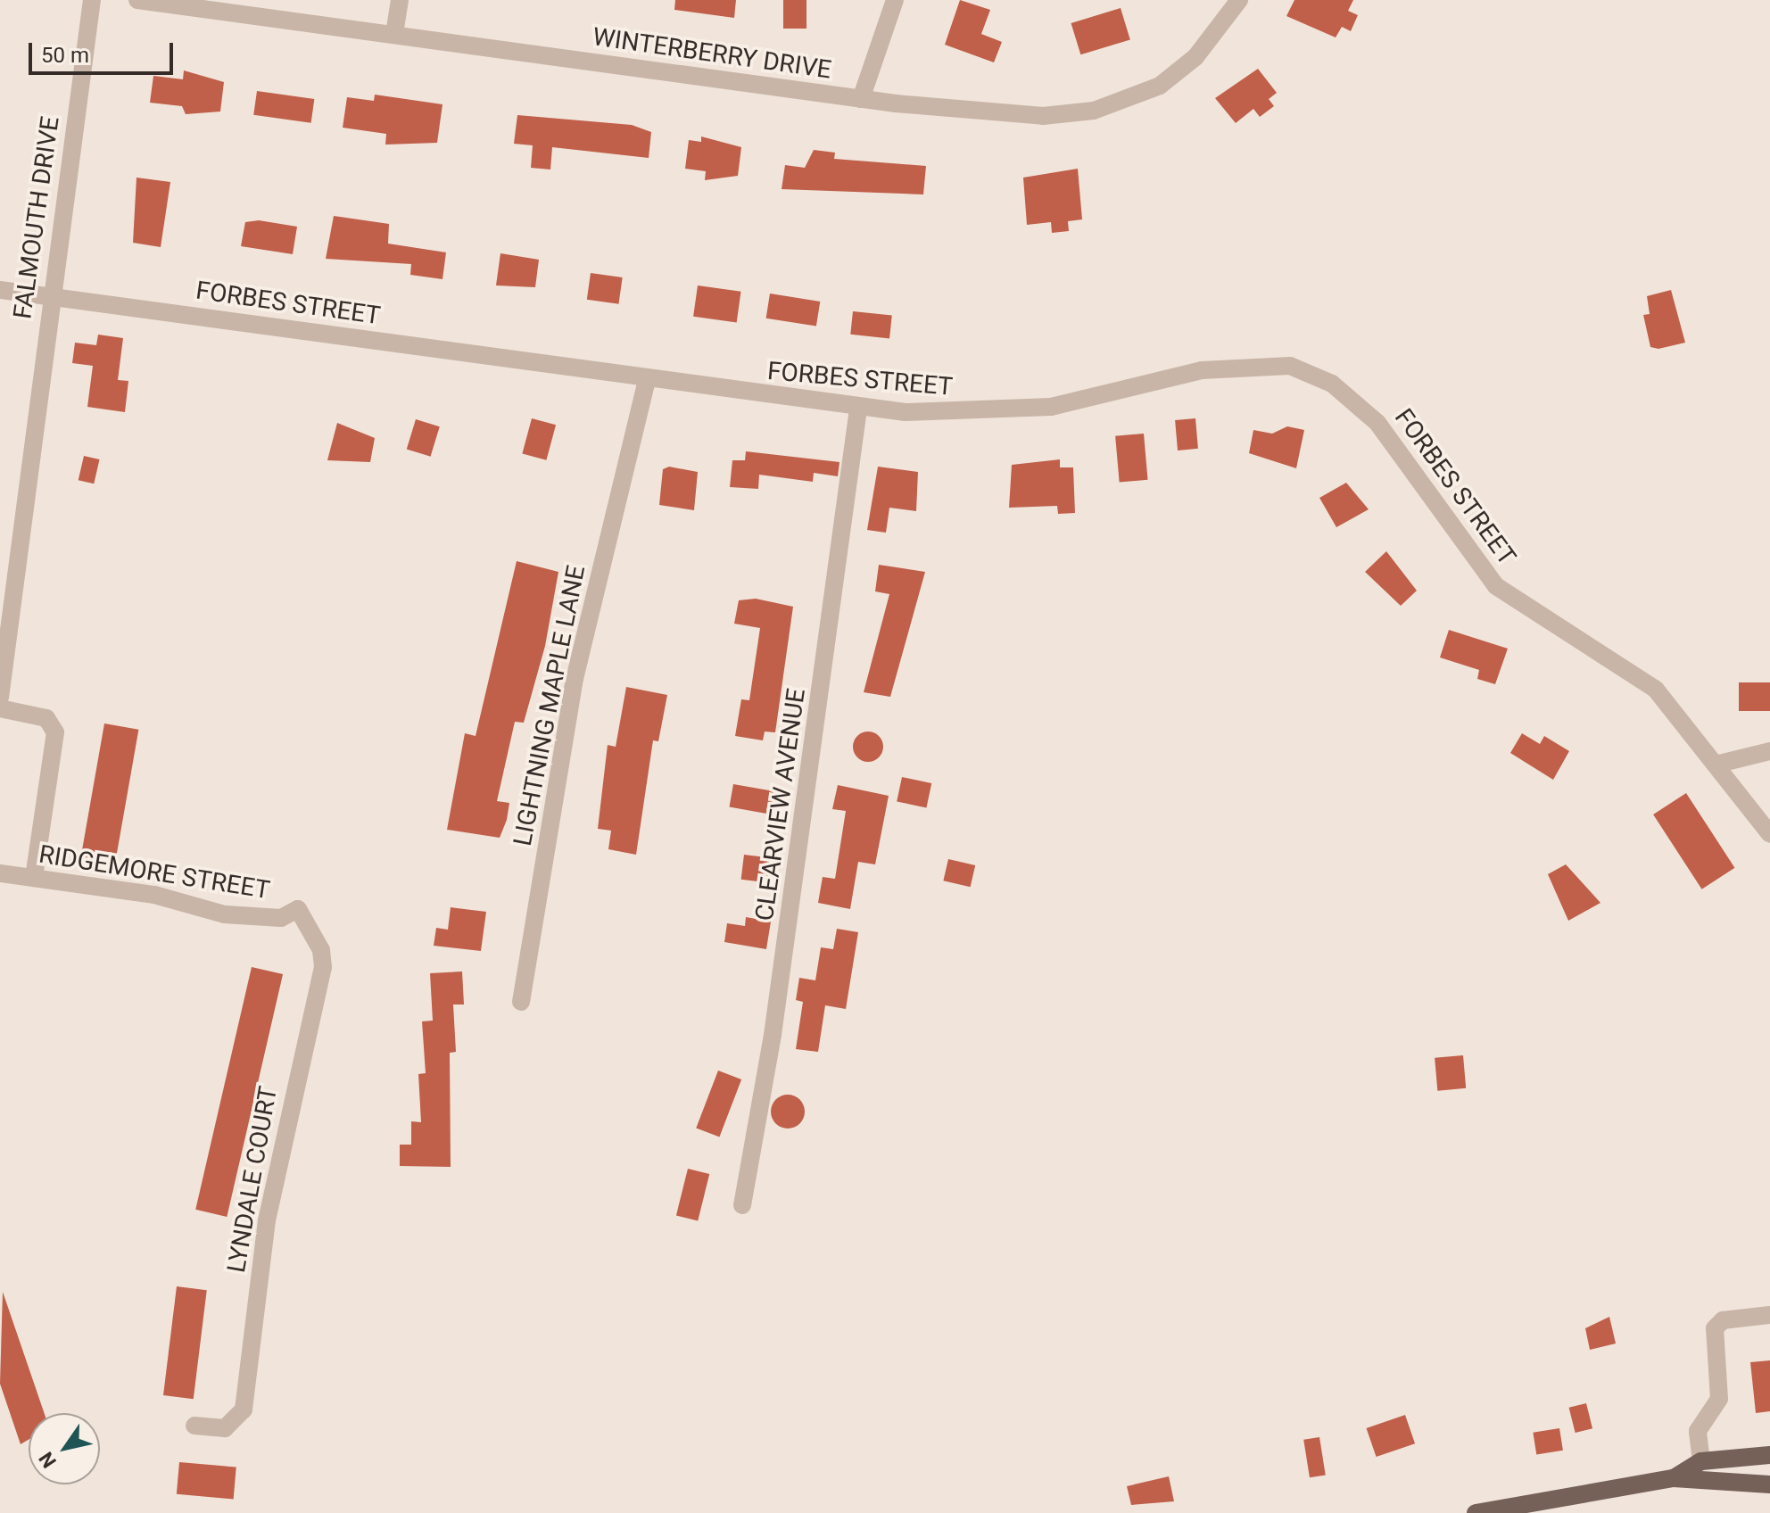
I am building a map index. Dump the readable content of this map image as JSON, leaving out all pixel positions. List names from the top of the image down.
{
  "streets": {
    "street": [
      "WINTERBERRY DRIVE",
      "FALMOUTH DRIVE",
      "FORBES STREET",
      "LIGHTNING MAPLE LANE",
      "CLEARVIEW AVENUE",
      "RIDGEMORE STREET",
      "LYNDALE COURT"
    ]
  },
  "crossings": [
    ["FALMOUTH DRIVE", "FORBES STREET"],
    ["FORBES STREET", "LIGHTNING MAPLE LANE"],
    ["FORBES STREET", "CLEARVIEW AVENUE"],
    ["RIDGEMORE STREET", "LYNDALE COURT"]
  ],
  "scale_bar": "50 m",
  "north": "bottom left"
}
